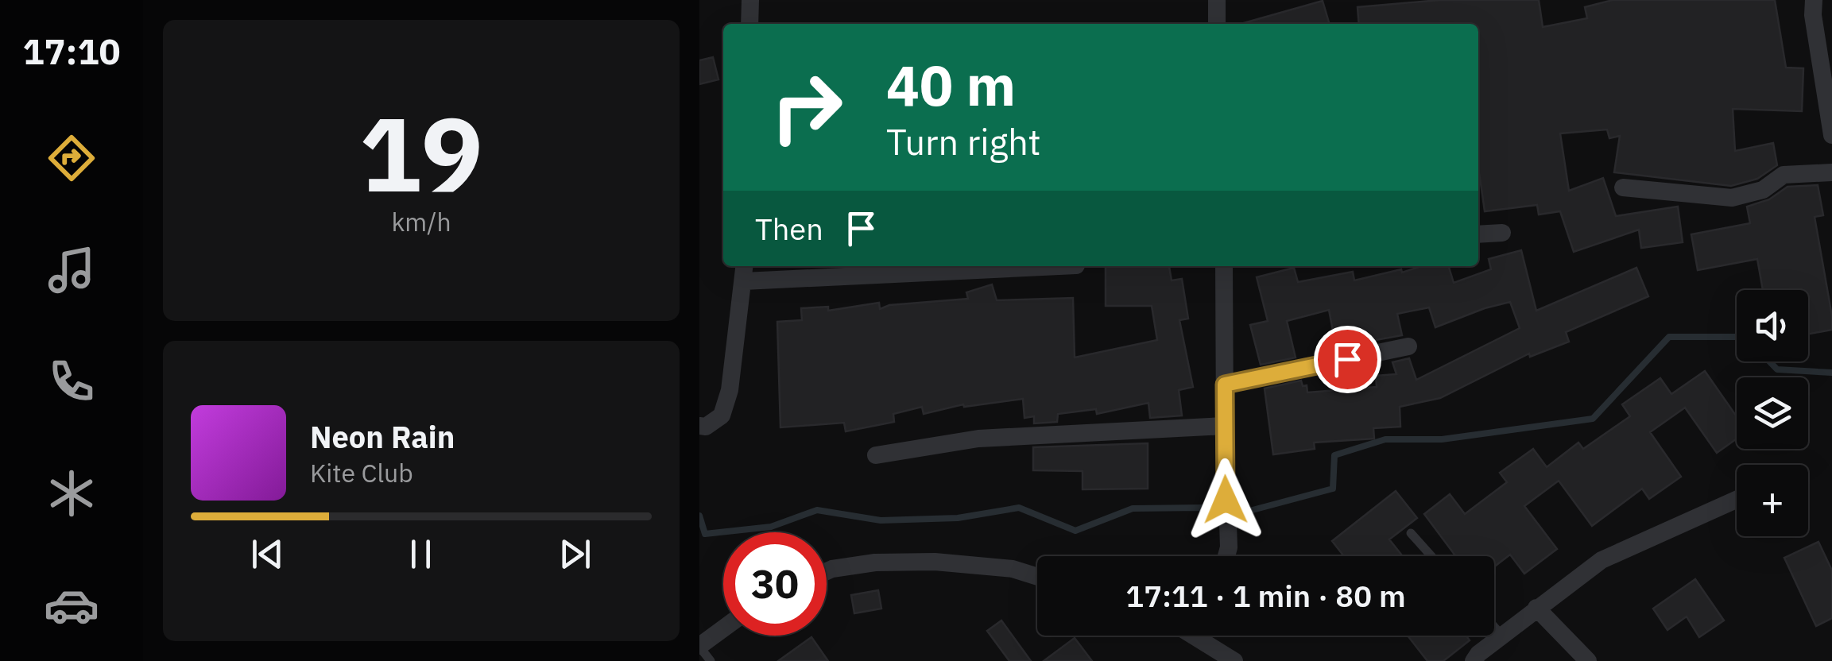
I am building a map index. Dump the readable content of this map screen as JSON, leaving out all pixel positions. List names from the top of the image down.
{
  "page": {
    "tabs": "17:10",
    "tile": ["19", "km/h"],
    "turn": ["40 m", "Turn right"],
    "then": "Then",
    "map_buttons": "+",
    "song": ["Neon Rain", "Kite Club"],
    "limit": "30",
    "trip": "17:11 · 1 min · 80 m"
  }
}
